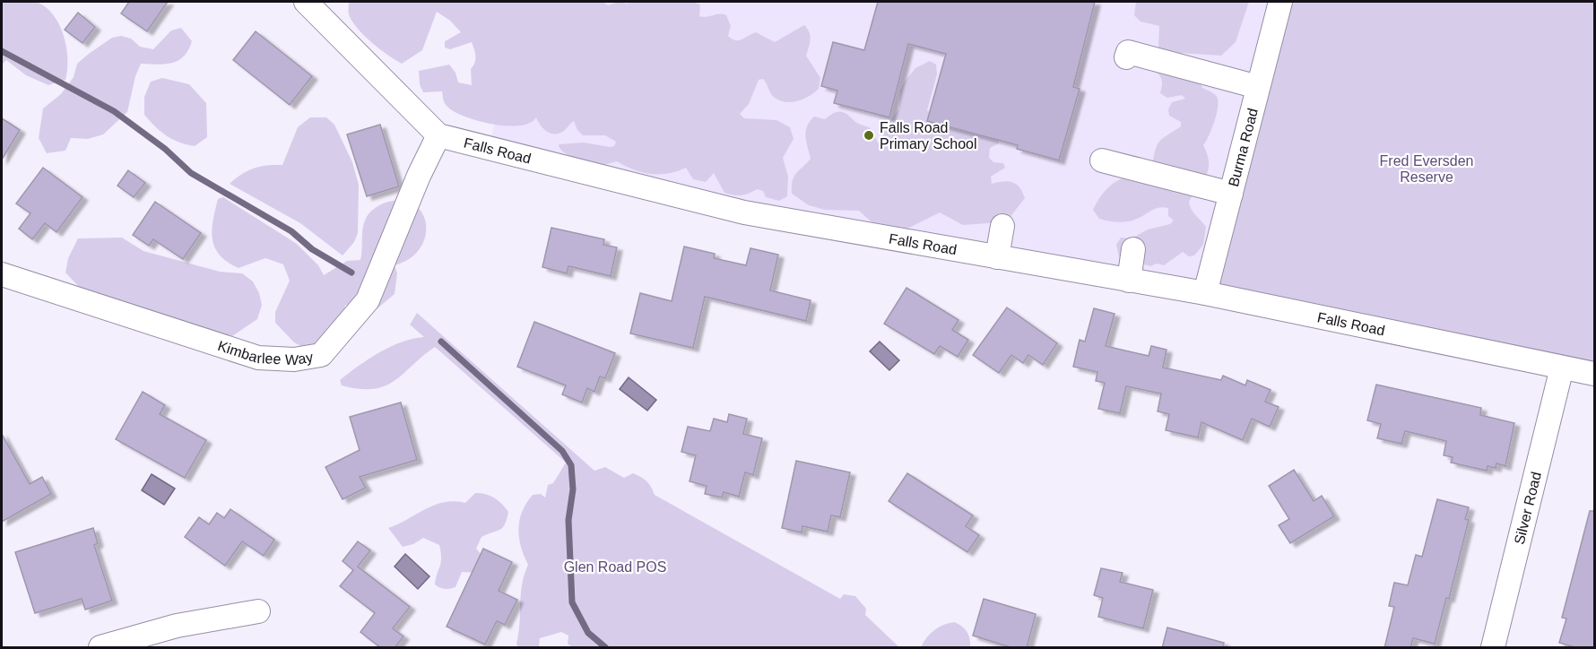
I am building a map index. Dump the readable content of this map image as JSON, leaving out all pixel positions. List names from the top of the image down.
{
  "streets": {
    "street": [
      "Burma Road",
      "Falls Road",
      "Kimbarlee Way",
      "Silver Road"
    ]
  },
  "crossings": [
    ["Burma Road", "Falls Road"],
    ["Falls Road", "Kimbarlee Way"],
    ["Falls Road", "Silver Road"]
  ],
  "parks": ["Fred Eversden Reserve", "Glen Road POS"],
  "places": ["Falls Road Primary School"]
}
